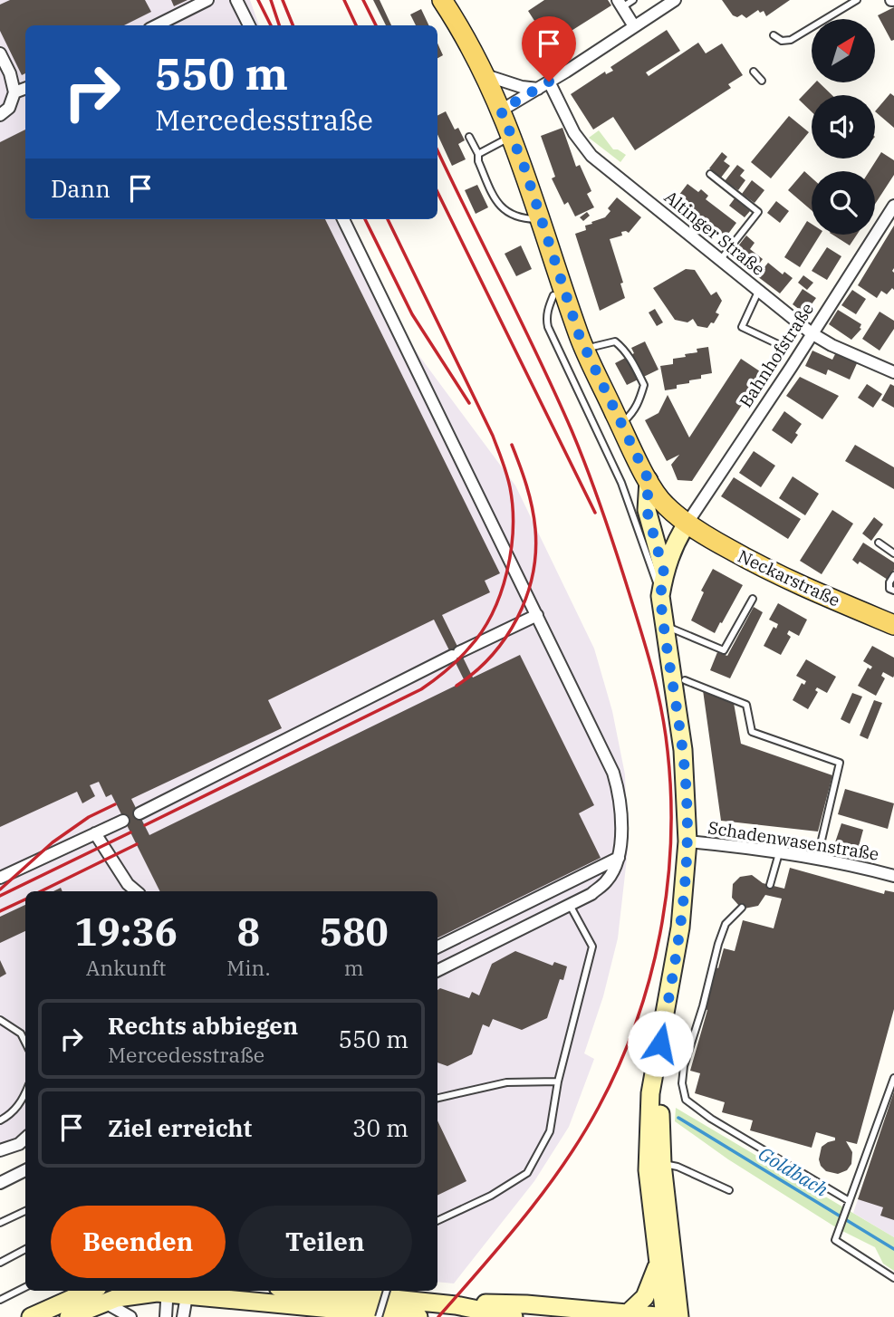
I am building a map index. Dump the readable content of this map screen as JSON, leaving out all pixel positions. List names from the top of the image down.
{
  "streets": {
    "main road": ["Neckarstraße"],
    "street": ["Altinger Straße", "Bahnhofstraße", "Schadenwasenstraße"]
  },
  "crossings": [
    ["Altinger Straße", "Bahnhofstraße"],
    ["Bahnhofstraße", "Neckarstraße"]
  ],
  "water": ["Goldbach"],
  "north": "top right",
  "page": {
    "turn": ["550 m", "Mercedesstraße"],
    "then": "Dann",
    "eta": [
      "19:36",
      "Ankunft",
      "8",
      "Min.",
      "580",
      "m"
    ],
    "list": [
      {
        "name": "Rechts abbiegen",
        "note": "Mercedesstraße",
        "value": "550 m"
      },
      {
        "name": "Ziel erreicht",
        "value": "30 m"
      }
    ],
    "buttons": ["Beenden", "Teilen"]
  }
}
